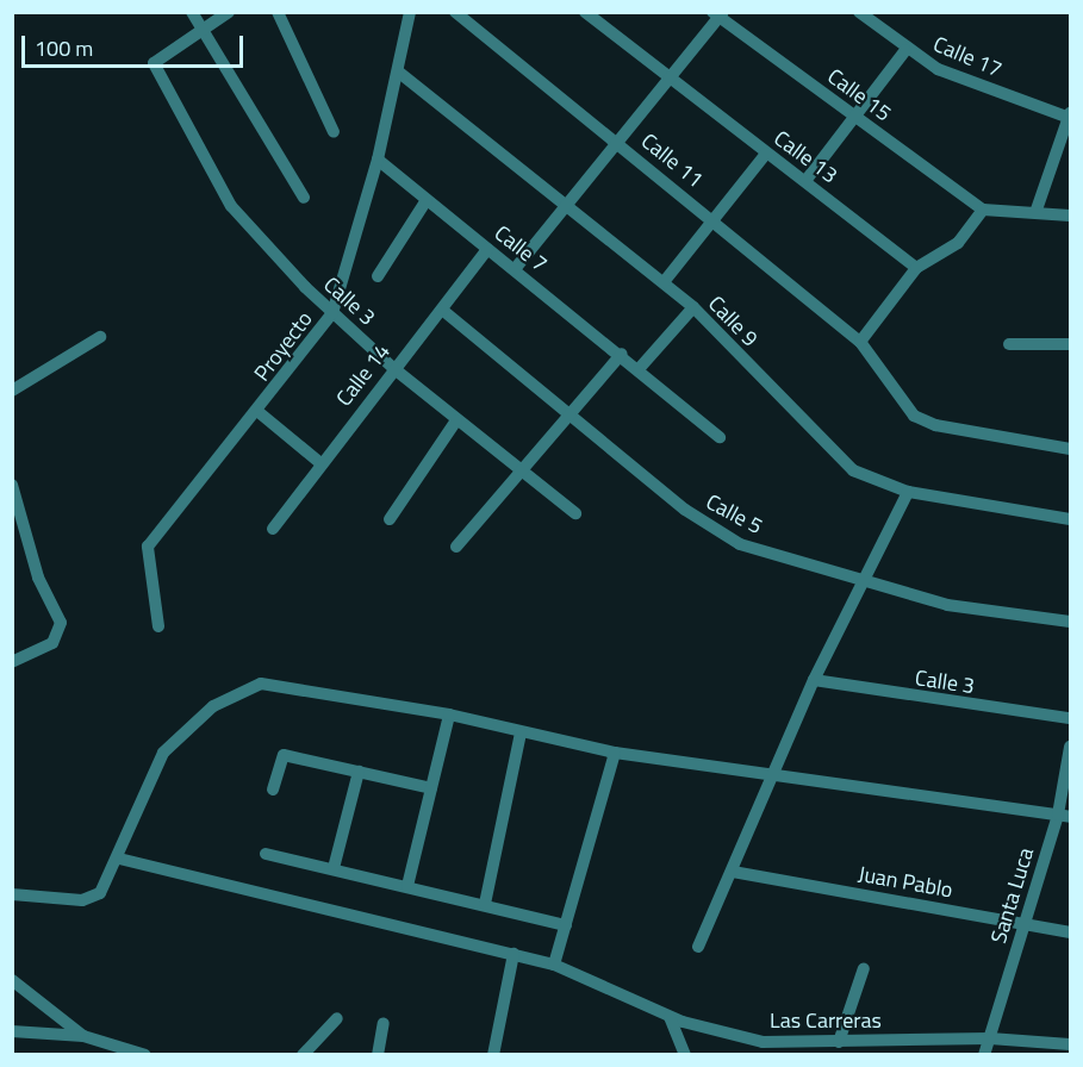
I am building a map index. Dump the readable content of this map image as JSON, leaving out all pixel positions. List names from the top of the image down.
{
  "streets": {
    "street": [
      "Calle 17",
      "Calle 15",
      "Calle 13",
      "Calle 11",
      "Calle 7",
      "Calle 3",
      "Calle 9",
      "Proyecto",
      "Calle 14",
      "Calle 5",
      "Juan Pablo",
      "Santa Luca",
      "Las Carreras"
    ]
  },
  "crossings": [
    ["Calle 7", "Proyecto"],
    ["Calle 7", "Calle 14"],
    ["Calle 3", "Proyecto"],
    ["Calle 3", "Calle 14"],
    ["Calle 9", "Proyecto"],
    ["Calle 14", "Calle 5"],
    ["Juan Pablo", "Santa Luca"],
    ["Santa Luca", "Las Carreras"]
  ],
  "scale_bar": "100 m"
}
